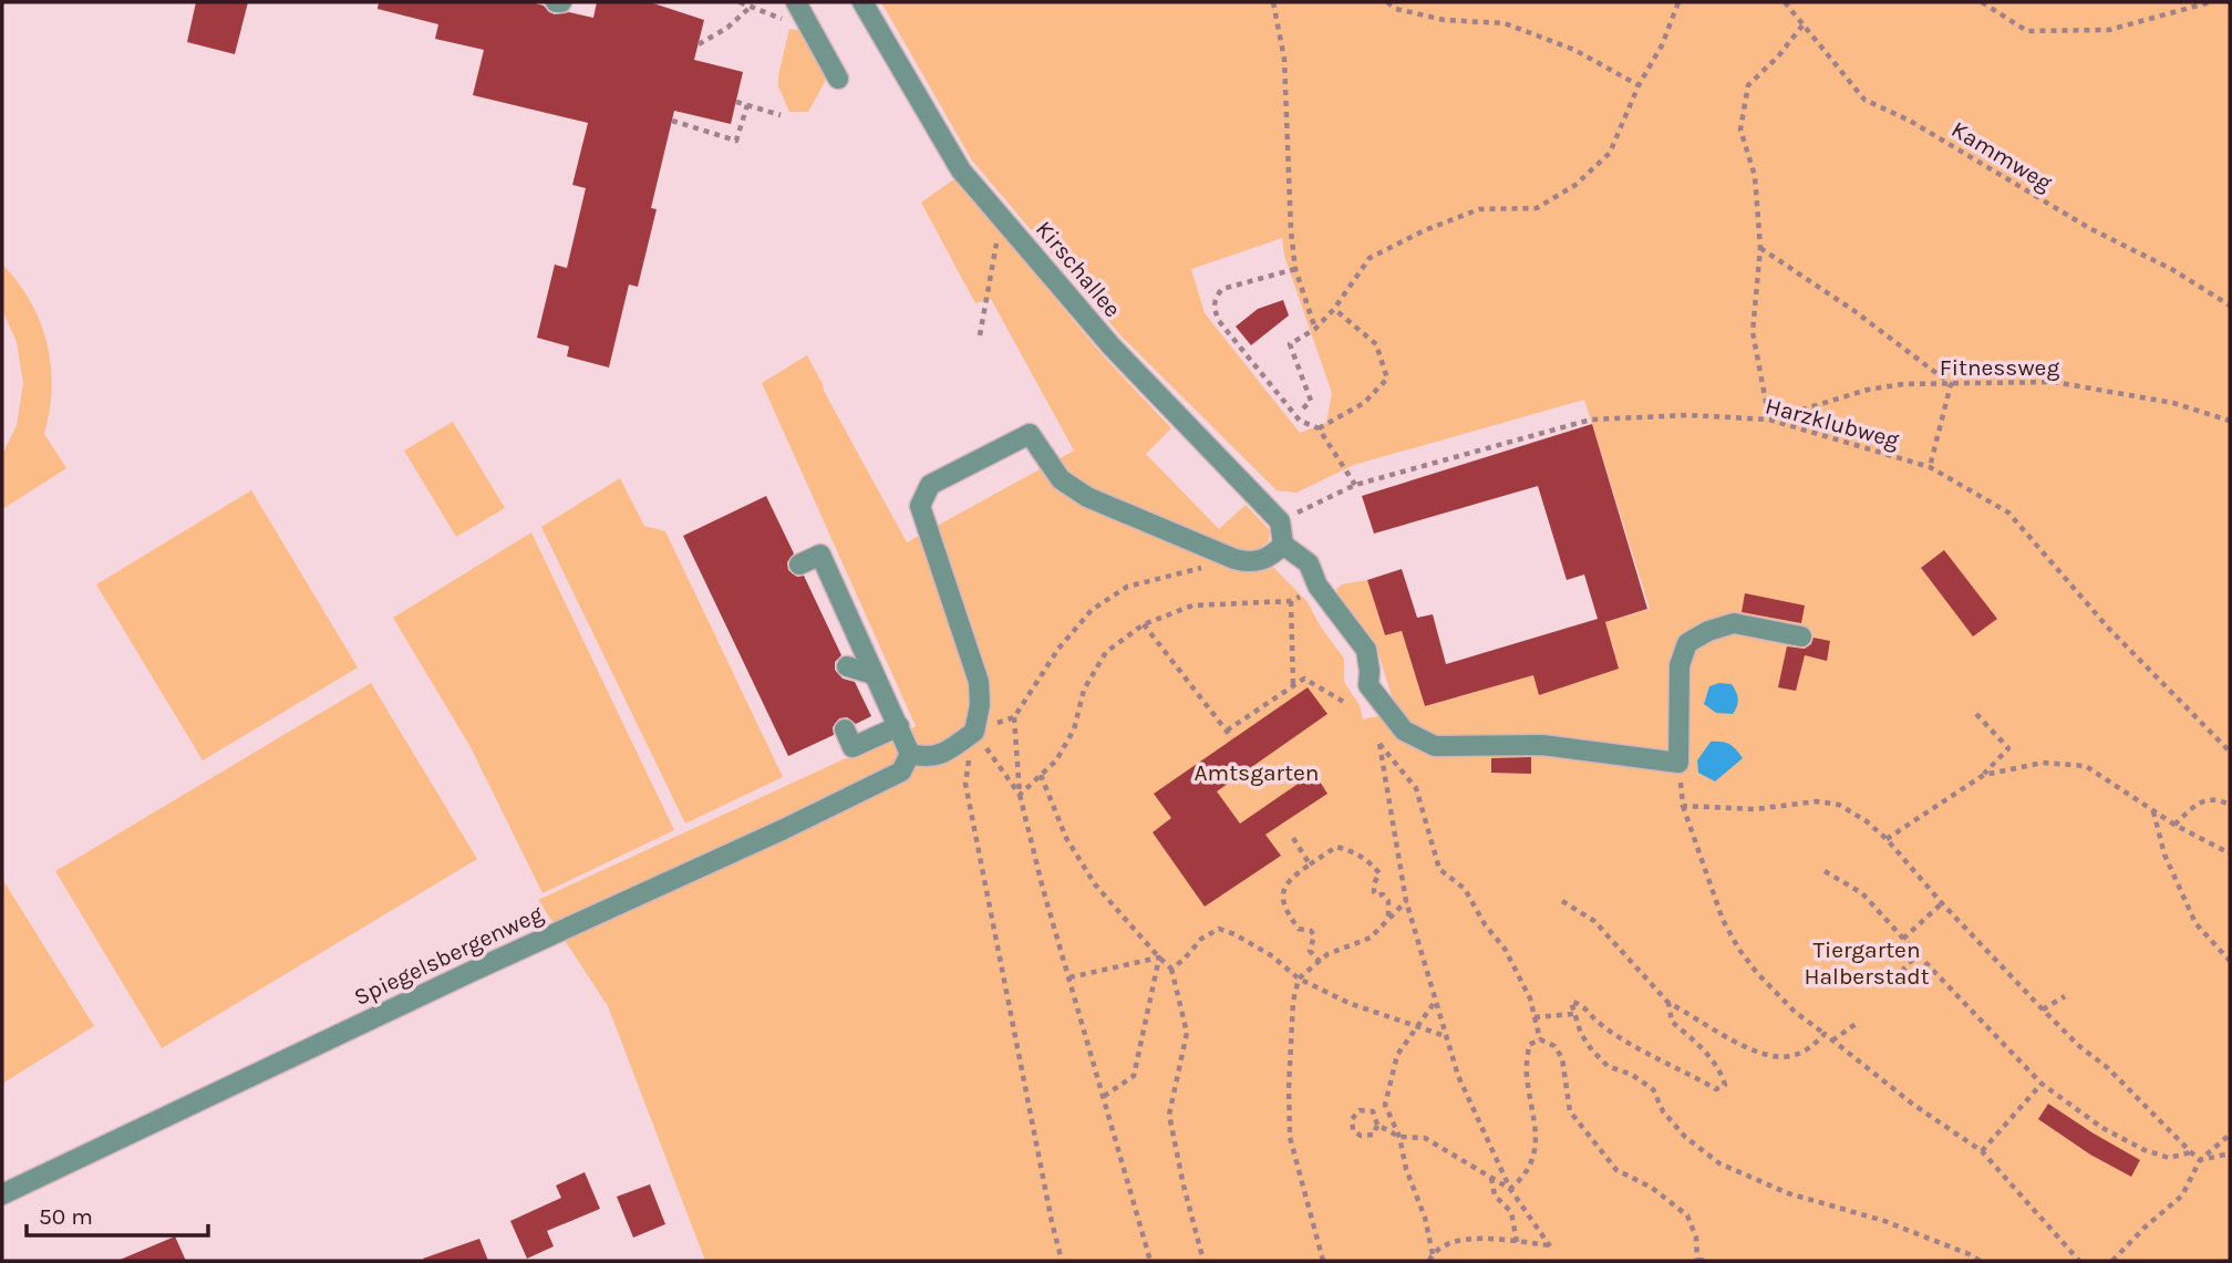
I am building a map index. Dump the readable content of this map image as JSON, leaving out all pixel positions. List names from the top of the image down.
{
  "streets": {
    "street": ["Kirschallee", "Spiegelsbergenweg"],
    "path": ["Kammweg", "Fitnessweg", "Harzklubweg"]
  },
  "crossings": [
    ["Kirschallee", "Harzklubweg"],
    ["Fitnessweg", "Harzklubweg"]
  ],
  "parks": ["Amtsgarten", "Tiergarten Halberstadt"],
  "scale_bar": "50 m"
}
